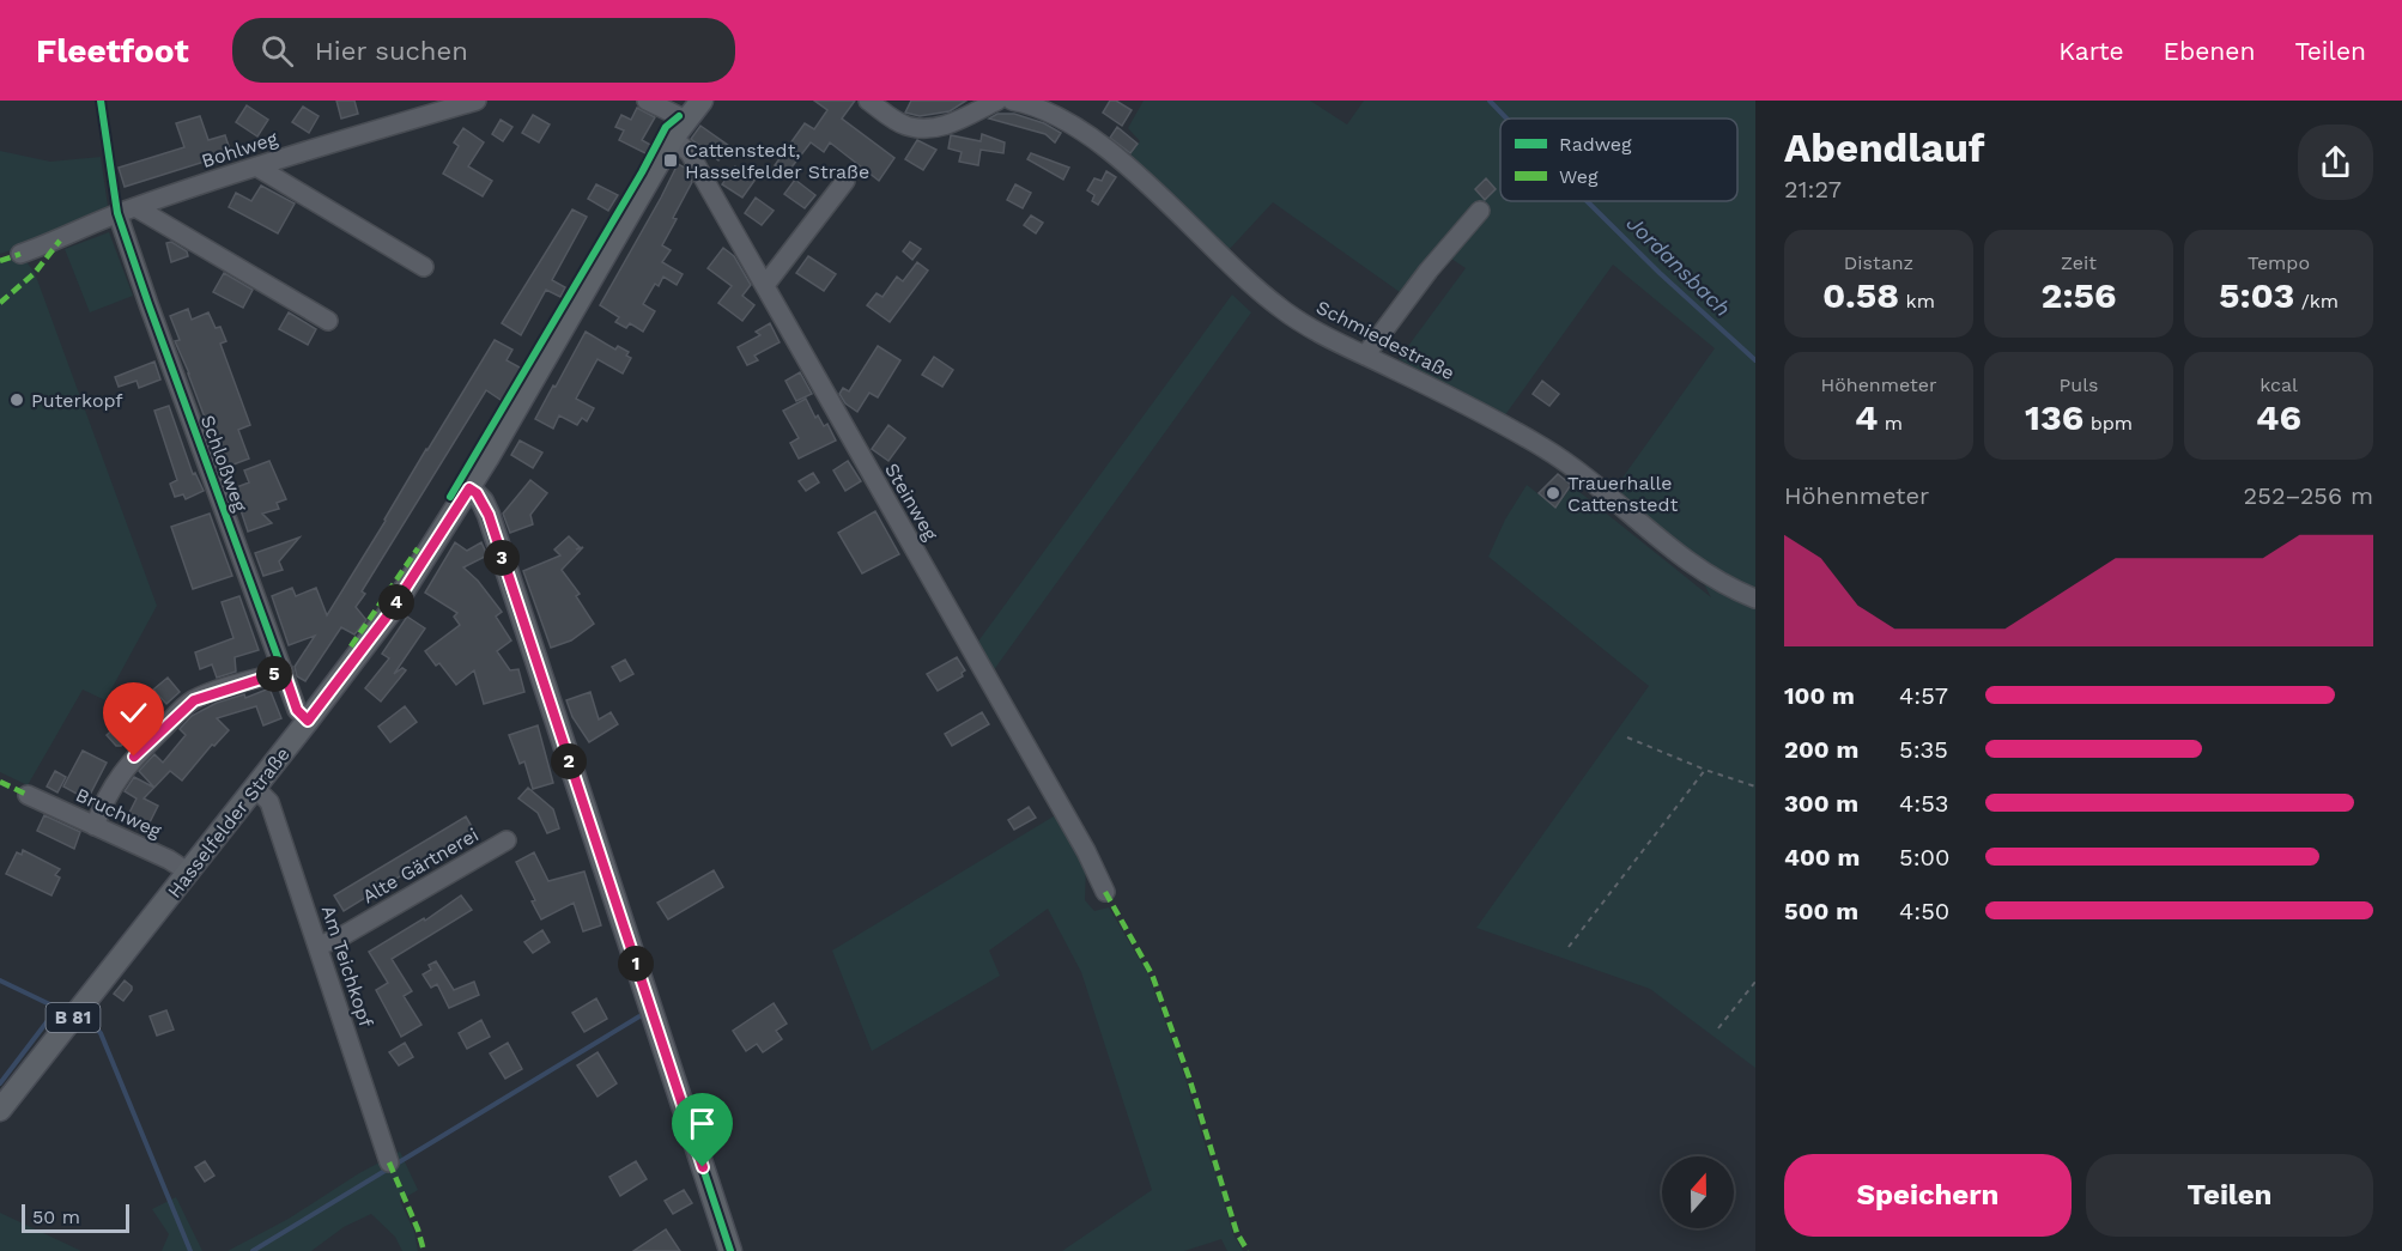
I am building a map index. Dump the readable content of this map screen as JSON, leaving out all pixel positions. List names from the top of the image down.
{
  "streets": {
    "main road": ["Hasselfelder Straße", "B 81"],
    "street": [
      "Bohlweg",
      "Schmiedestraße",
      "Schloßweg",
      "Steinweg",
      "Bruchweg",
      "Alte Gärtnerei",
      "Am Teichkopf"
    ]
  },
  "crossings": [
    ["Bohlweg", "Schloßweg"],
    ["Schloßweg", "Hasselfelder Straße"],
    ["Steinweg", "Hasselfelder Straße"],
    ["Bruchweg", "Hasselfelder Straße"],
    ["Hasselfelder Straße", "Am Teichkopf"],
    ["Alte Gärtnerei", "Am Teichkopf"]
  ],
  "water": ["Jordansbach"],
  "places": {
    "transit": ["Cattenstedt, Hasselfelder Straße"],
    "other": ["Puterkopf", "Trauerhalle Cattenstedt"]
  },
  "legend": ["Radweg", "Weg"],
  "scale_bar": "50 m",
  "north": "top",
  "page": {
    "header": "Fleetfoot",
    "search": "Hier suchen",
    "nav": ["Karte", "Ebenen", "Teilen"],
    "heading": ["Abendlauf", "21:27"],
    "stats": [
      ["Distanz", "0.58 km"],
      ["Zeit", "2:56"],
      ["Tempo", "5:03 /km"],
      ["Höhenmeter", "4 m"],
      ["Puls", "136 bpm"],
      ["kcal", "46"]
    ],
    "chart": ["Höhenmeter", "252–256 m"],
    "pins": [
      "3",
      "4",
      "5",
      "2",
      "1"
    ],
    "list": [
      {
        "name": "100 m",
        "note": "4:57"
      },
      {
        "name": "200 m",
        "note": "5:35"
      },
      {
        "name": "300 m",
        "note": "4:53"
      },
      {
        "name": "400 m",
        "note": "5:00"
      },
      {
        "name": "500 m",
        "note": "4:50"
      }
    ],
    "buttons": ["Speichern", "Teilen"],
    "scale": "50 m"
  }
}
